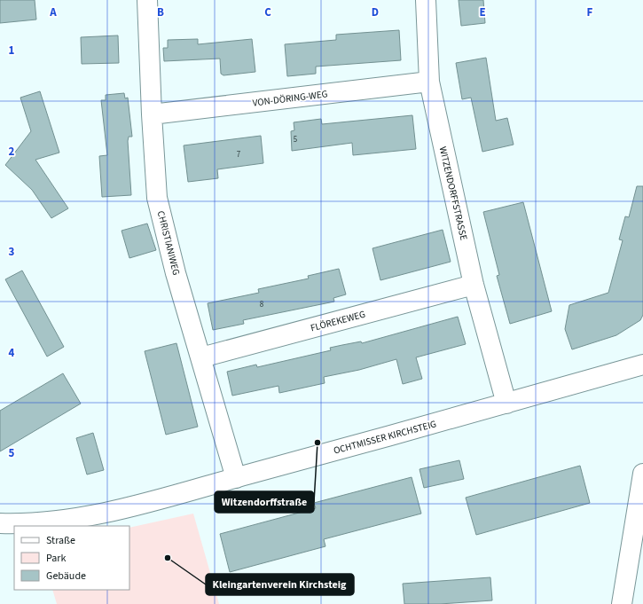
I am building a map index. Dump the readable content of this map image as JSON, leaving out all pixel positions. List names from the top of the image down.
{
  "streets": {
    "street": [
      "VON-DÖRING-WEG",
      "WITZENDORFFSTRASSE",
      "CHRISTIANIWEG",
      "FLÖREKEWEG",
      "OCHTMISSER KIRCHSTEIG"
    ]
  },
  "crossings": [
    ["VON-DÖRING-WEG", "WITZENDORFFSTRASSE"],
    ["VON-DÖRING-WEG", "CHRISTIANIWEG"],
    ["WITZENDORFFSTRASSE", "FLÖREKEWEG"],
    ["WITZENDORFFSTRASSE", "OCHTMISSER KIRCHSTEIG"],
    ["CHRISTIANIWEG", "FLÖREKEWEG"],
    ["CHRISTIANIWEG", "OCHTMISSER KIRCHSTEIG"]
  ],
  "places": ["Witzendorffstraße", "Kleingartenverein Kirchsteig"],
  "house_numbers": ["5", "7", "8"],
  "legend": ["Straße", "Park", "Gebäude"],
  "grid": {
    "columns": [
      "A",
      "B",
      "C",
      "D",
      "E",
      "F"
    ],
    "rows": [
      "1",
      "2",
      "3",
      "4",
      "5"
    ]
  }
}
